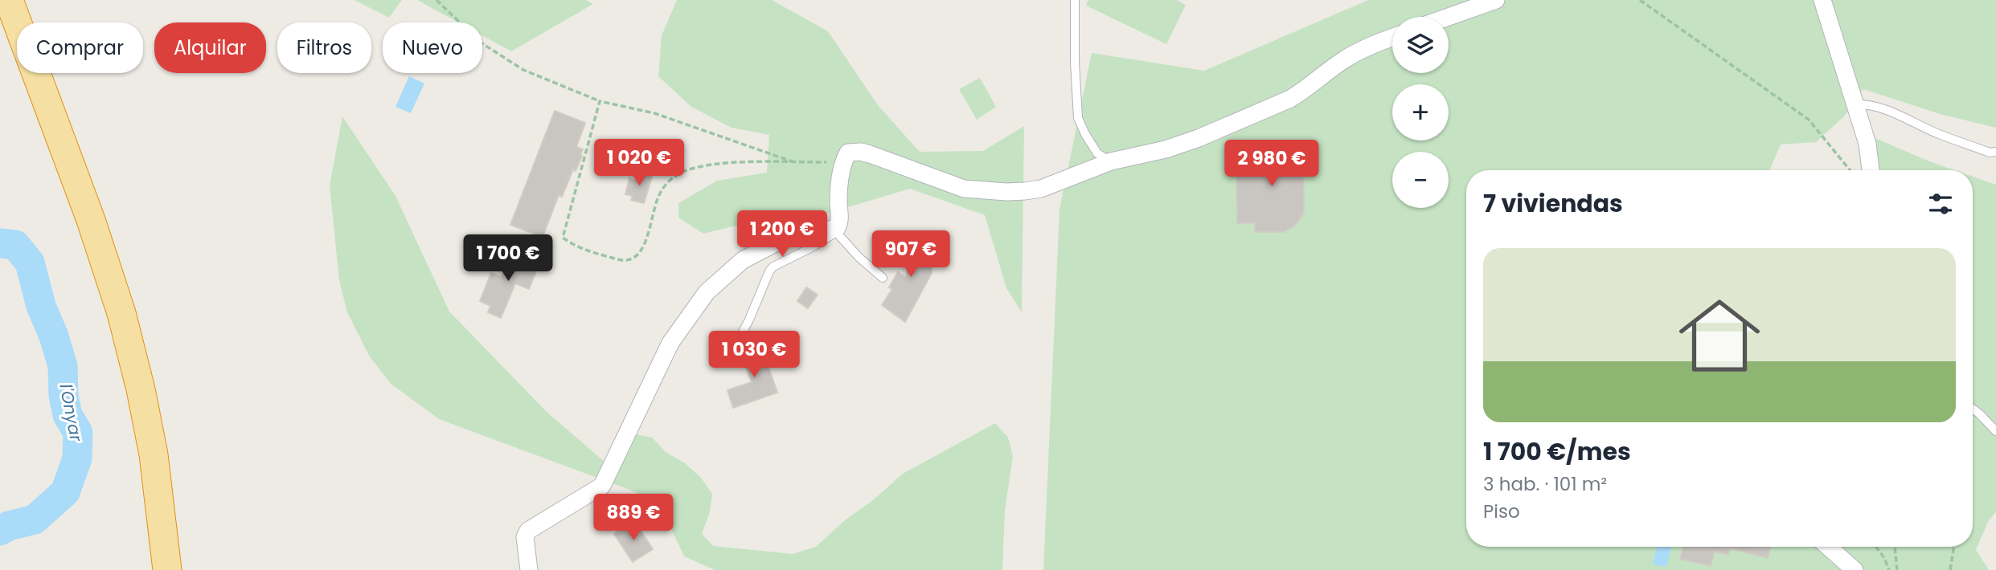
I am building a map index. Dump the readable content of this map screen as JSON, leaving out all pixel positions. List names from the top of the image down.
{
  "water": ["l'Onyar"],
  "page": {
    "map_buttons": ["+", "−"],
    "chip": [
      "Comprar",
      "Alquilar",
      "Filtros",
      "Nuevo"
    ],
    "price": [
      "1 020 €",
      "2 980 €",
      "1 200 €",
      "907 €",
      "1 700 €",
      "1 030 €",
      "889 €"
    ],
    "heading": "7 viviendas",
    "list": [
      {
        "name": "1 700 €/mes",
        "note": "3 hab. · 101 m² · Piso"
      }
    ]
  }
}
